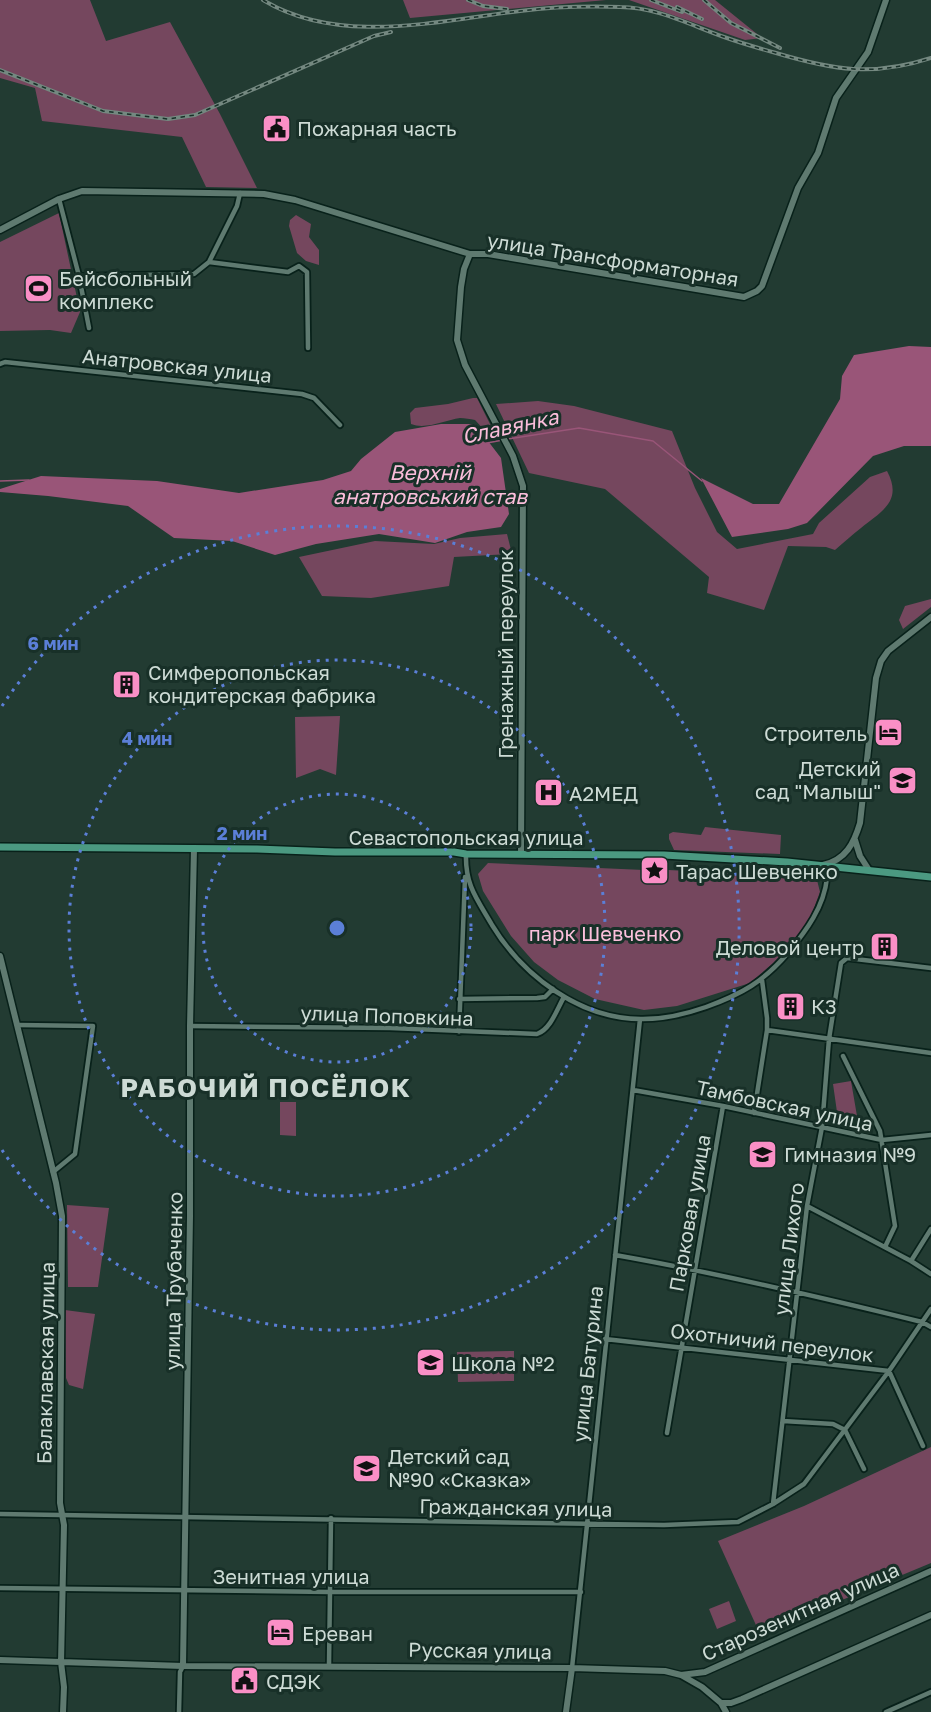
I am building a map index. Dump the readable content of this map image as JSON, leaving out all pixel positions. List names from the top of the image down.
{
  "streets": {
    "main road": ["Севастопольская улица"],
    "street": [
      "улица Трансформаторная",
      "Анатровская улица",
      "Гренажный переулок",
      "улица Поповкина",
      "Тамбовская улица",
      "Парковая улица",
      "улица Лихого",
      "улица Трубаченко",
      "Охотничий переулок",
      "Балаклавская улица",
      "улица Батурина",
      "Гражданская улица",
      "Зенитная улица",
      "Старозенитная улица",
      "Русская улица"
    ]
  },
  "crossings": [
    ["улица Трансформаторная", "Гренажный переулок"],
    ["Гренажный переулок", "Севастопольская улица"],
    ["Севастопольская улица", "улица Трубаченко"],
    ["улица Поповкина", "улица Трубаченко"],
    ["Тамбовская улица", "Парковая улица"],
    ["Тамбовская улица", "улица Лихого"],
    ["Тамбовская улица", "улица Батурина"],
    ["Парковая улица", "Охотничий переулок"],
    ["улица Лихого", "Охотничий переулок"],
    ["улица Лихого", "Гражданская улица"],
    ["улица Трубаченко", "Гражданская улица"],
    ["улица Трубаченко", "Зенитная улица"],
    ["улица Трубаченко", "Русская улица"],
    ["Охотничий переулок", "улица Батурина"],
    ["Охотничий переулок", "Гражданская улица"],
    ["Балаклавская улица", "Гражданская улица"],
    ["Балаклавская улица", "Зенитная улица"],
    ["Балаклавская улица", "Русская улица"],
    ["улица Батурина", "Гражданская улица"],
    ["улица Батурина", "Зенитная улица"],
    ["улица Батурина", "Русская улица"],
    ["Старозенитная улица", "Русская улица"]
  ],
  "districts": ["РАБОЧИЙ ПОСЁЛОК"],
  "water": ["Славянка", "Верхній анатровський став"],
  "parks": ["парк Шевченко"],
  "places": {
    "public building": ["Пожарная часть", "СДЭК"],
    "sports": ["Бейсбольный комплекс"],
    "building": ["Симферопольская кондитерская фабрика", "Деловой центр", "К3"],
    "hotel": ["Строитель", "Ереван"],
    "school or university": [
      "Детский сад \"Малыш\"",
      "Гимназия №9",
      "Школа №2",
      "Детский сад №90 «Сказка»"
    ],
    "hospital": ["А2МЕД"],
    "place": ["Тарас Шевченко"]
  },
  "rings": ["6 мин", "4 мин", "2 мин"]
}
